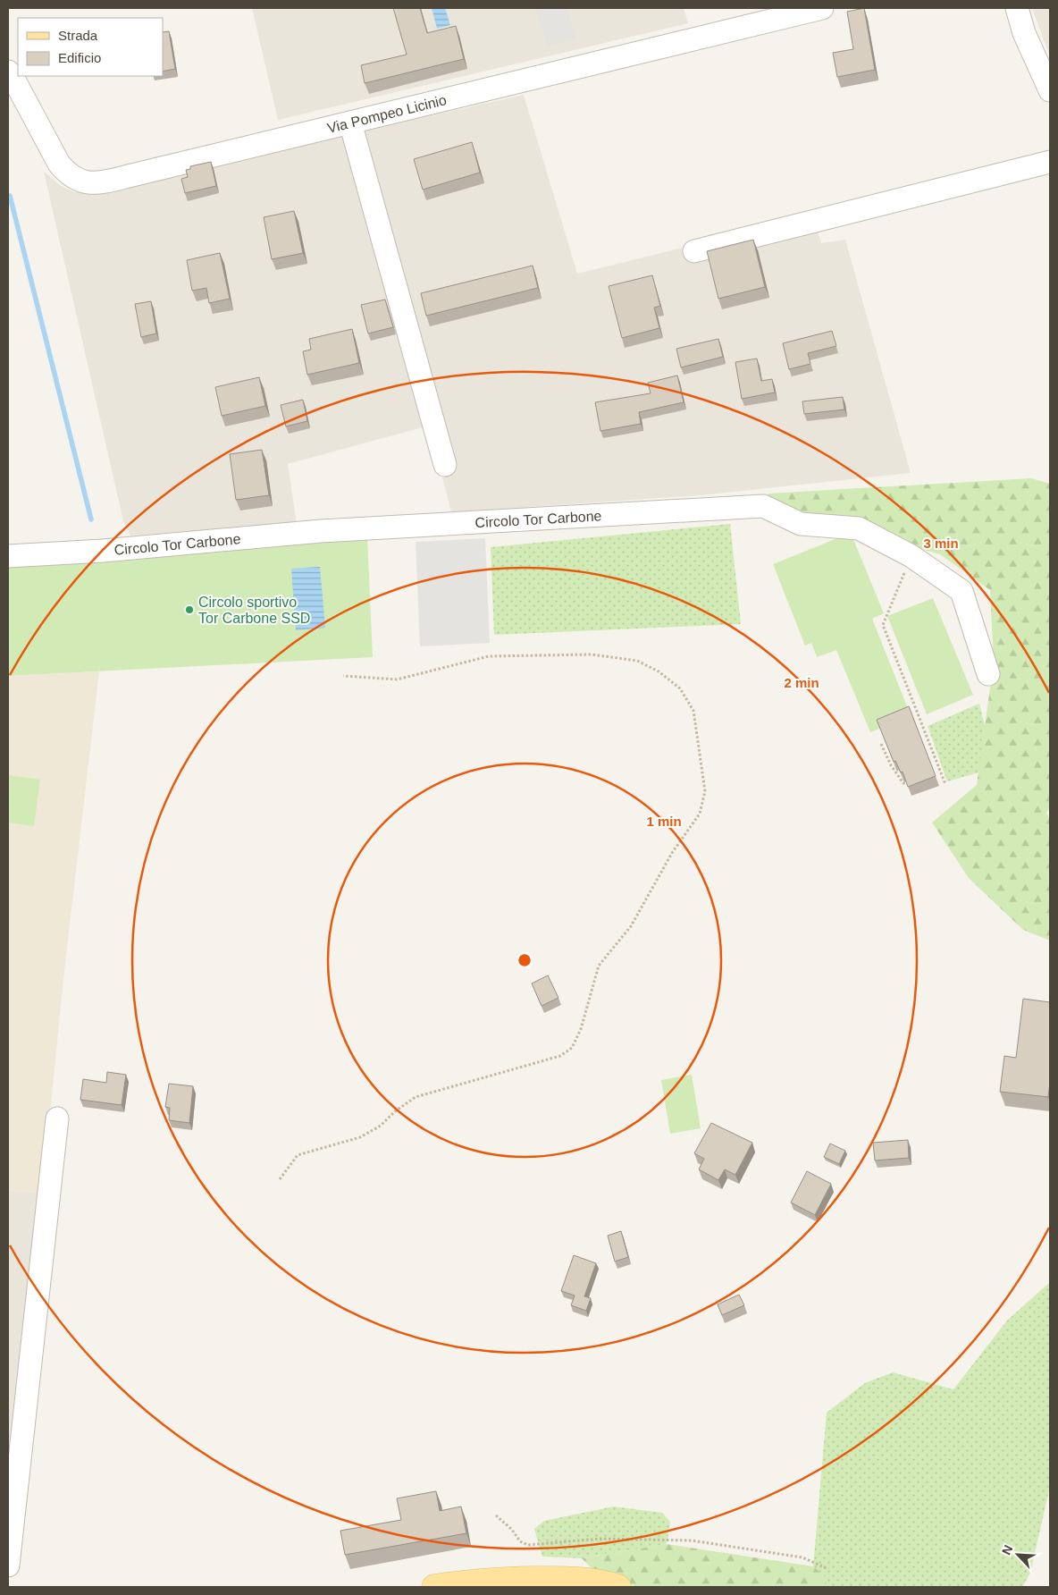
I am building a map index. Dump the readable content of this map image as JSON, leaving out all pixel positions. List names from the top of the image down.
{
  "streets": {
    "street": ["Via Pompeo Licinio", "Circolo Tor Carbone"]
  },
  "places": ["Circolo sportivo Tor Carbone SSD"],
  "legend": ["Strada", "Edificio"],
  "north": "top left",
  "rings": ["3 min", "2 min", "1 min"]
}
